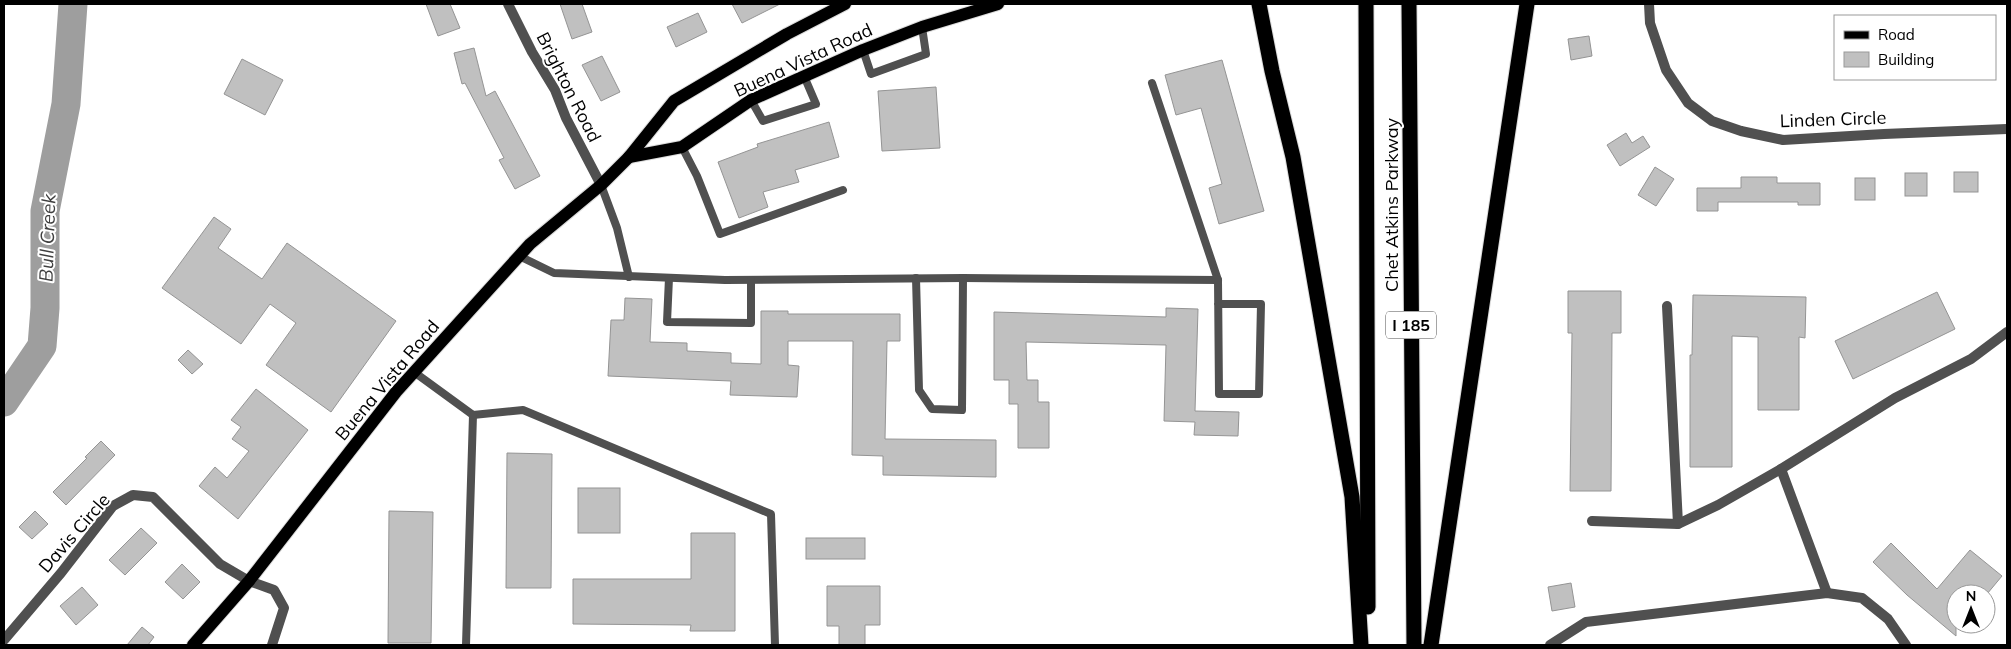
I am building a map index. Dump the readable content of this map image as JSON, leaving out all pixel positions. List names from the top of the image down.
{
  "streets": {
    "highway": ["Chet Atkins Parkway", "I 185"],
    "main road": ["Buena Vista Road"],
    "street": ["Brighton Road", "Linden Circle", "Davis Circle"]
  },
  "crossings": [
    ["Buena Vista Road", "Brighton Road"],
    ["Buena Vista Road", "Davis Circle"]
  ],
  "water": ["Bull Creek"],
  "legend": ["Road", "Building"],
  "north": "top"
}
